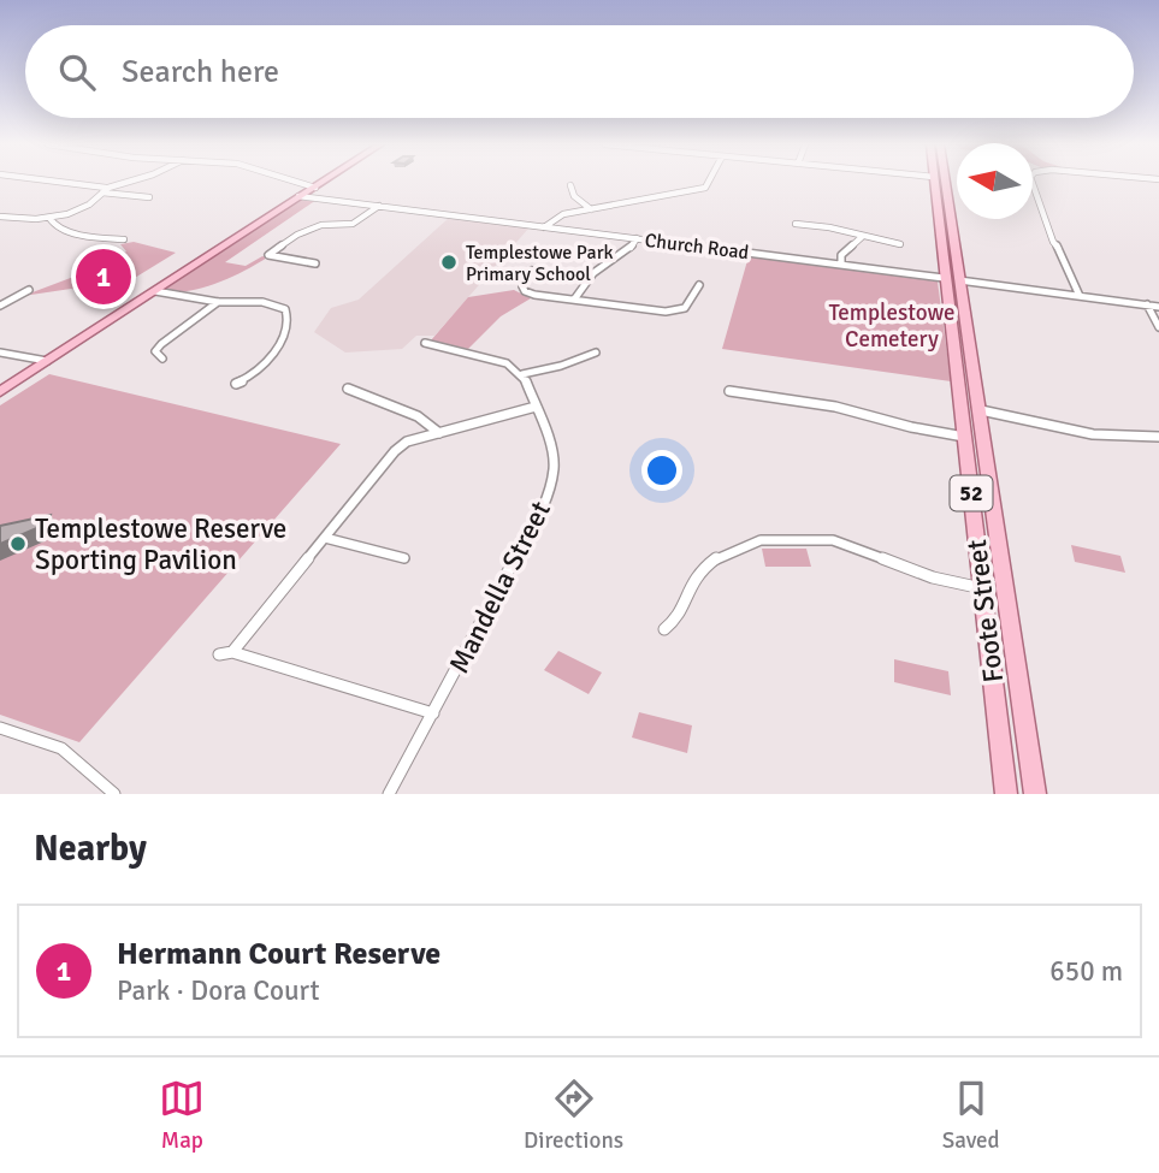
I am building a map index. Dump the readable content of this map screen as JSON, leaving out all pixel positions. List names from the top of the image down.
{
  "streets": {
    "main road": ["52", "Foote Street"],
    "street": ["Church Road", "Mandella Street"]
  },
  "crossings": [
    ["Church Road", "52"],
    ["Church Road", "Foote Street"],
    ["52", "Foote Street"]
  ],
  "parks": ["Templestowe Cemetery"],
  "places": ["Templestowe Park Primary School", "Templestowe Reserve Sporting Pavilion"],
  "north": "left",
  "page": {
    "search": "Search here",
    "pins": "1",
    "heading": "Nearby",
    "list": [
      {
        "mark": "1",
        "name": "Hermann Court Reserve",
        "note": "Park · Dora Court",
        "value": "650 m"
      }
    ],
    "nav": ["Map", "Directions", "Saved"]
  }
}
